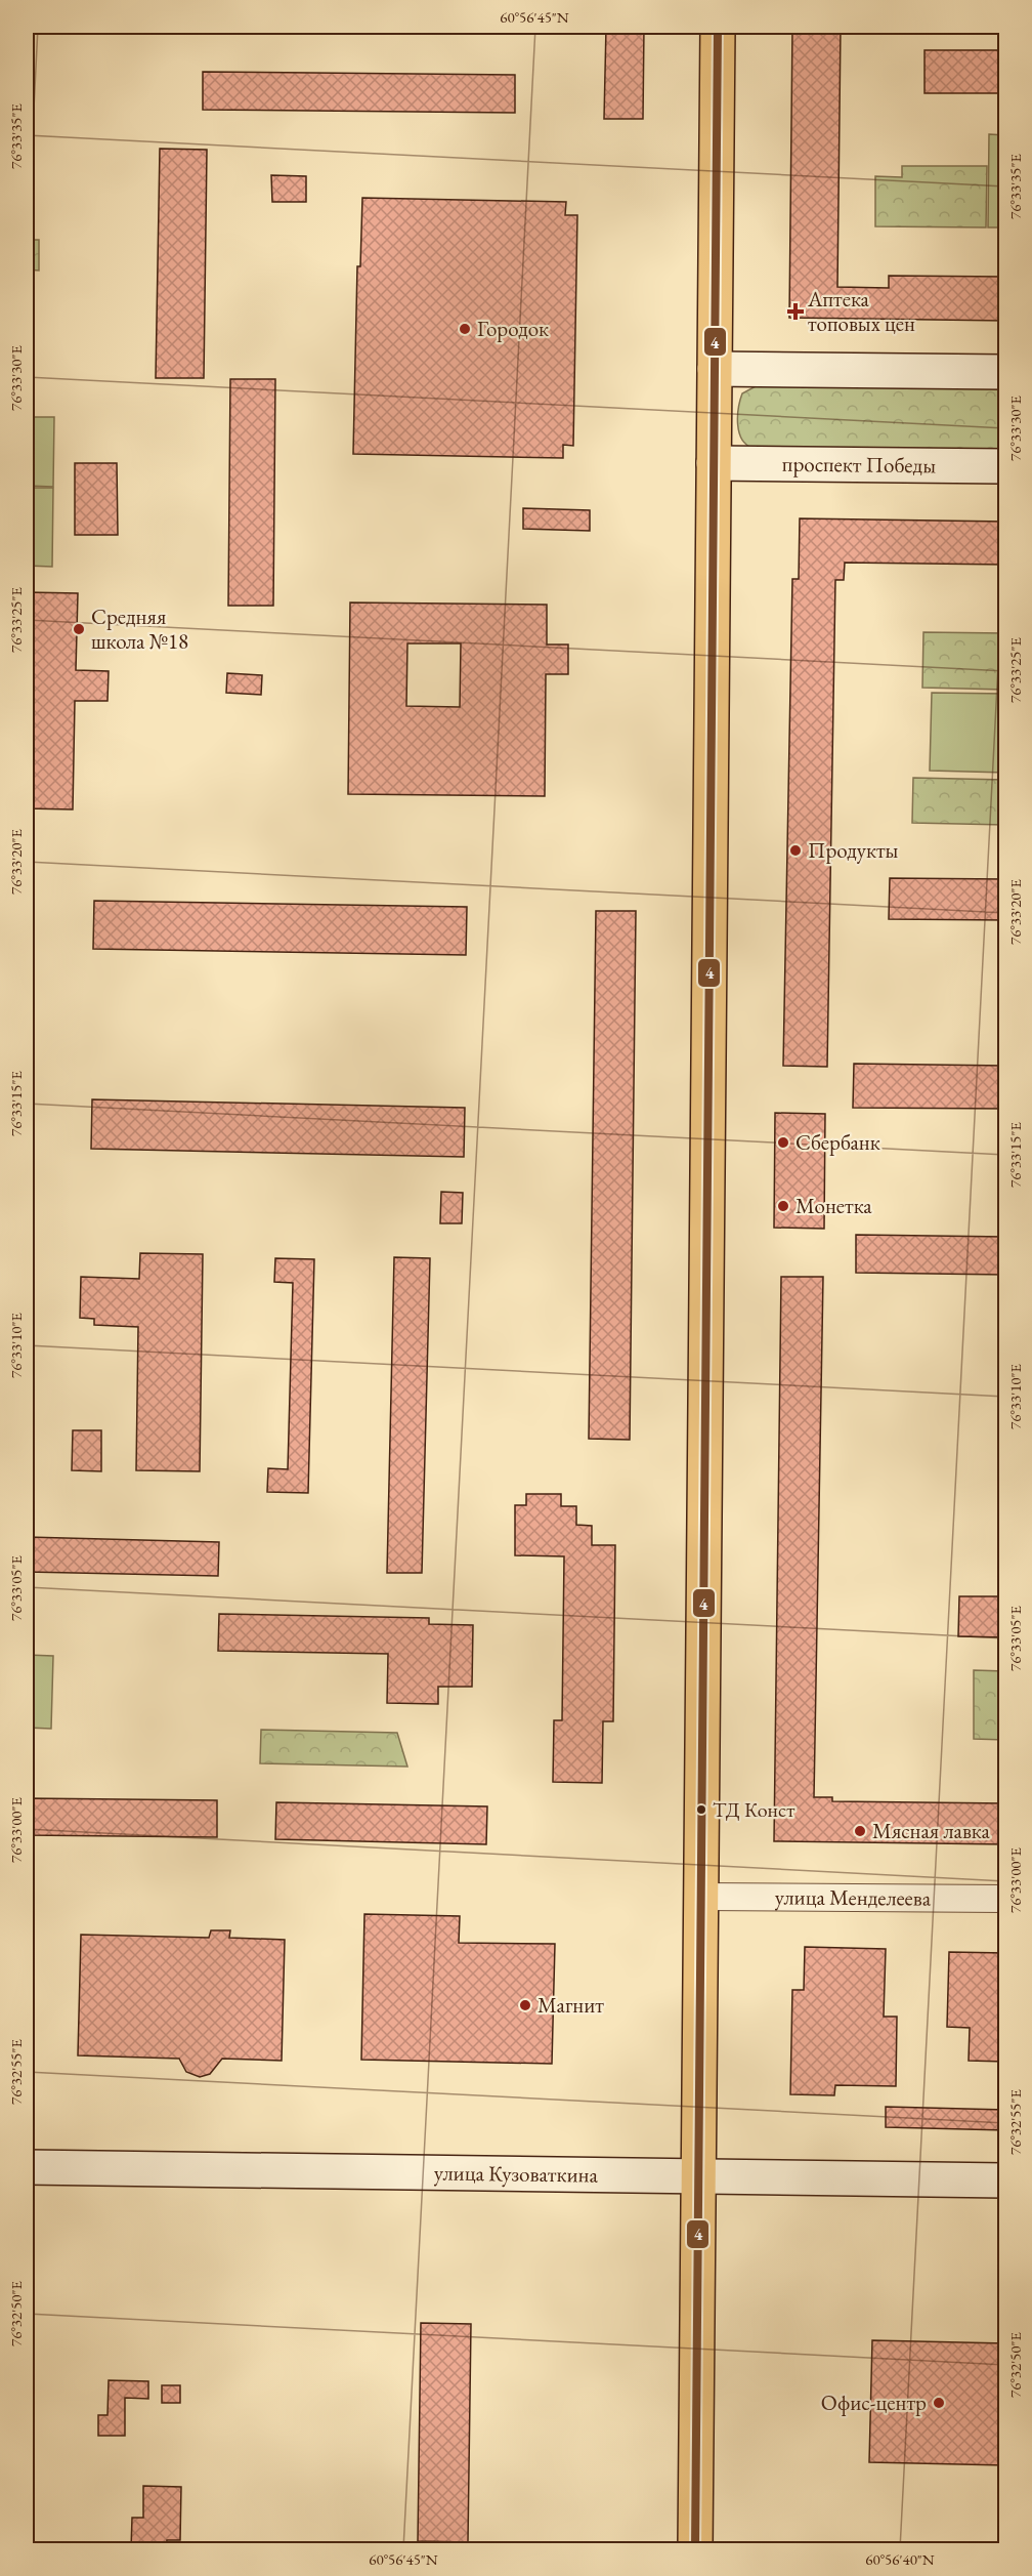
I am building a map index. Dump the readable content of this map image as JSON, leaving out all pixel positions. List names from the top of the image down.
{
  "streets": {
    "main road": ["проспект Победы", "улица Кузоваткина"],
    "street": ["улица Менделеева"]
  },
  "places": {
    "health": ["Аптека топовых цен"],
    "other": [
      "Городок",
      "Средняя школа №18",
      "Продукты",
      "Сбербанк",
      "Монетка",
      "ТД Конст",
      "Мясная лавка",
      "Магнит",
      "Офис-центр"
    ]
  },
  "lines": ["transit line 4"],
  "coordinates": [
    "60°56'45\"N",
    "76°33'35\"E",
    "76°33'30\"E",
    "76°33'25\"E",
    "76°33'20\"E",
    "76°33'15\"E",
    "76°33'10\"E",
    "76°33'05\"E",
    "76°33'00\"E",
    "76°32'55\"E",
    "76°32'50\"E",
    "60°56'40\"N"
  ]
}
